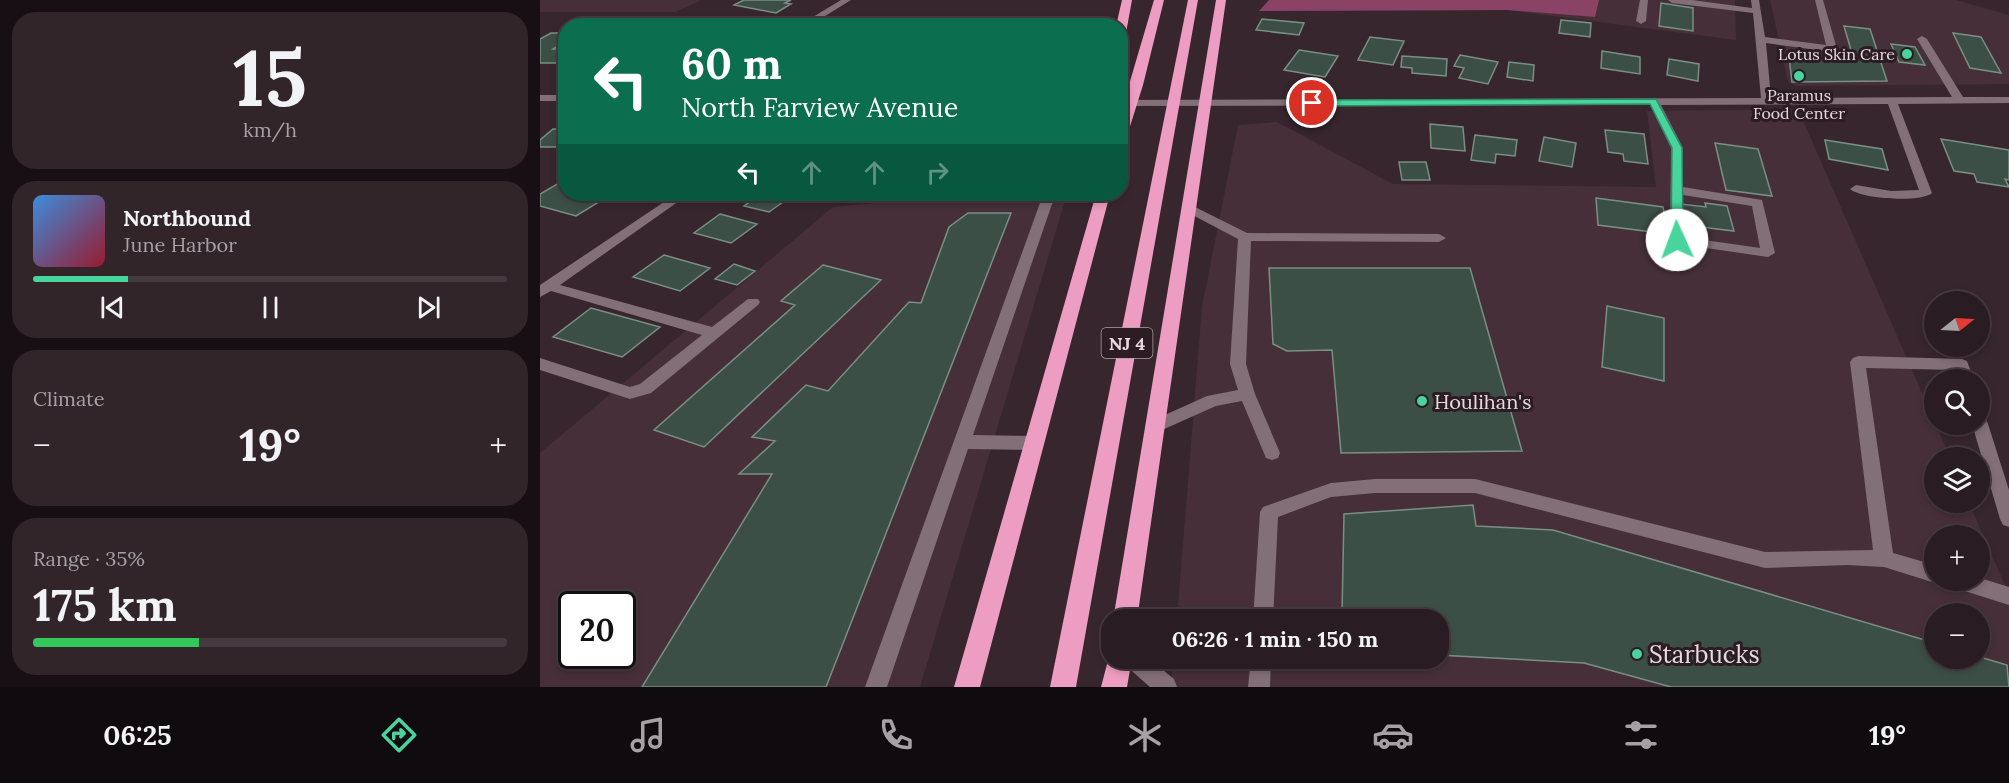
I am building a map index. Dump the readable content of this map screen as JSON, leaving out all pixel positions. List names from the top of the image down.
{
  "streets": {
    "highway": ["NJ 4"]
  },
  "places": [
    "Lotus Skin Care",
    "Paramus Food Center",
    "Houlihan's",
    "Starbucks"
  ],
  "north": "right",
  "page": {
    "tile": [
      ["15", "km/h"],
      "Climate",
      ["Range · 35%", "175 km"]
    ],
    "turn": ["60 m", "North Farview Avenue"],
    "song": ["Northbound", "June Harbor"],
    "map_buttons": ["+", "−"],
    "heat": ["−", "19°", "+"],
    "limit": "20",
    "trip": "06:26 · 1 min · 150 m",
    "tabs": ["06:25", "19°"]
  }
}
